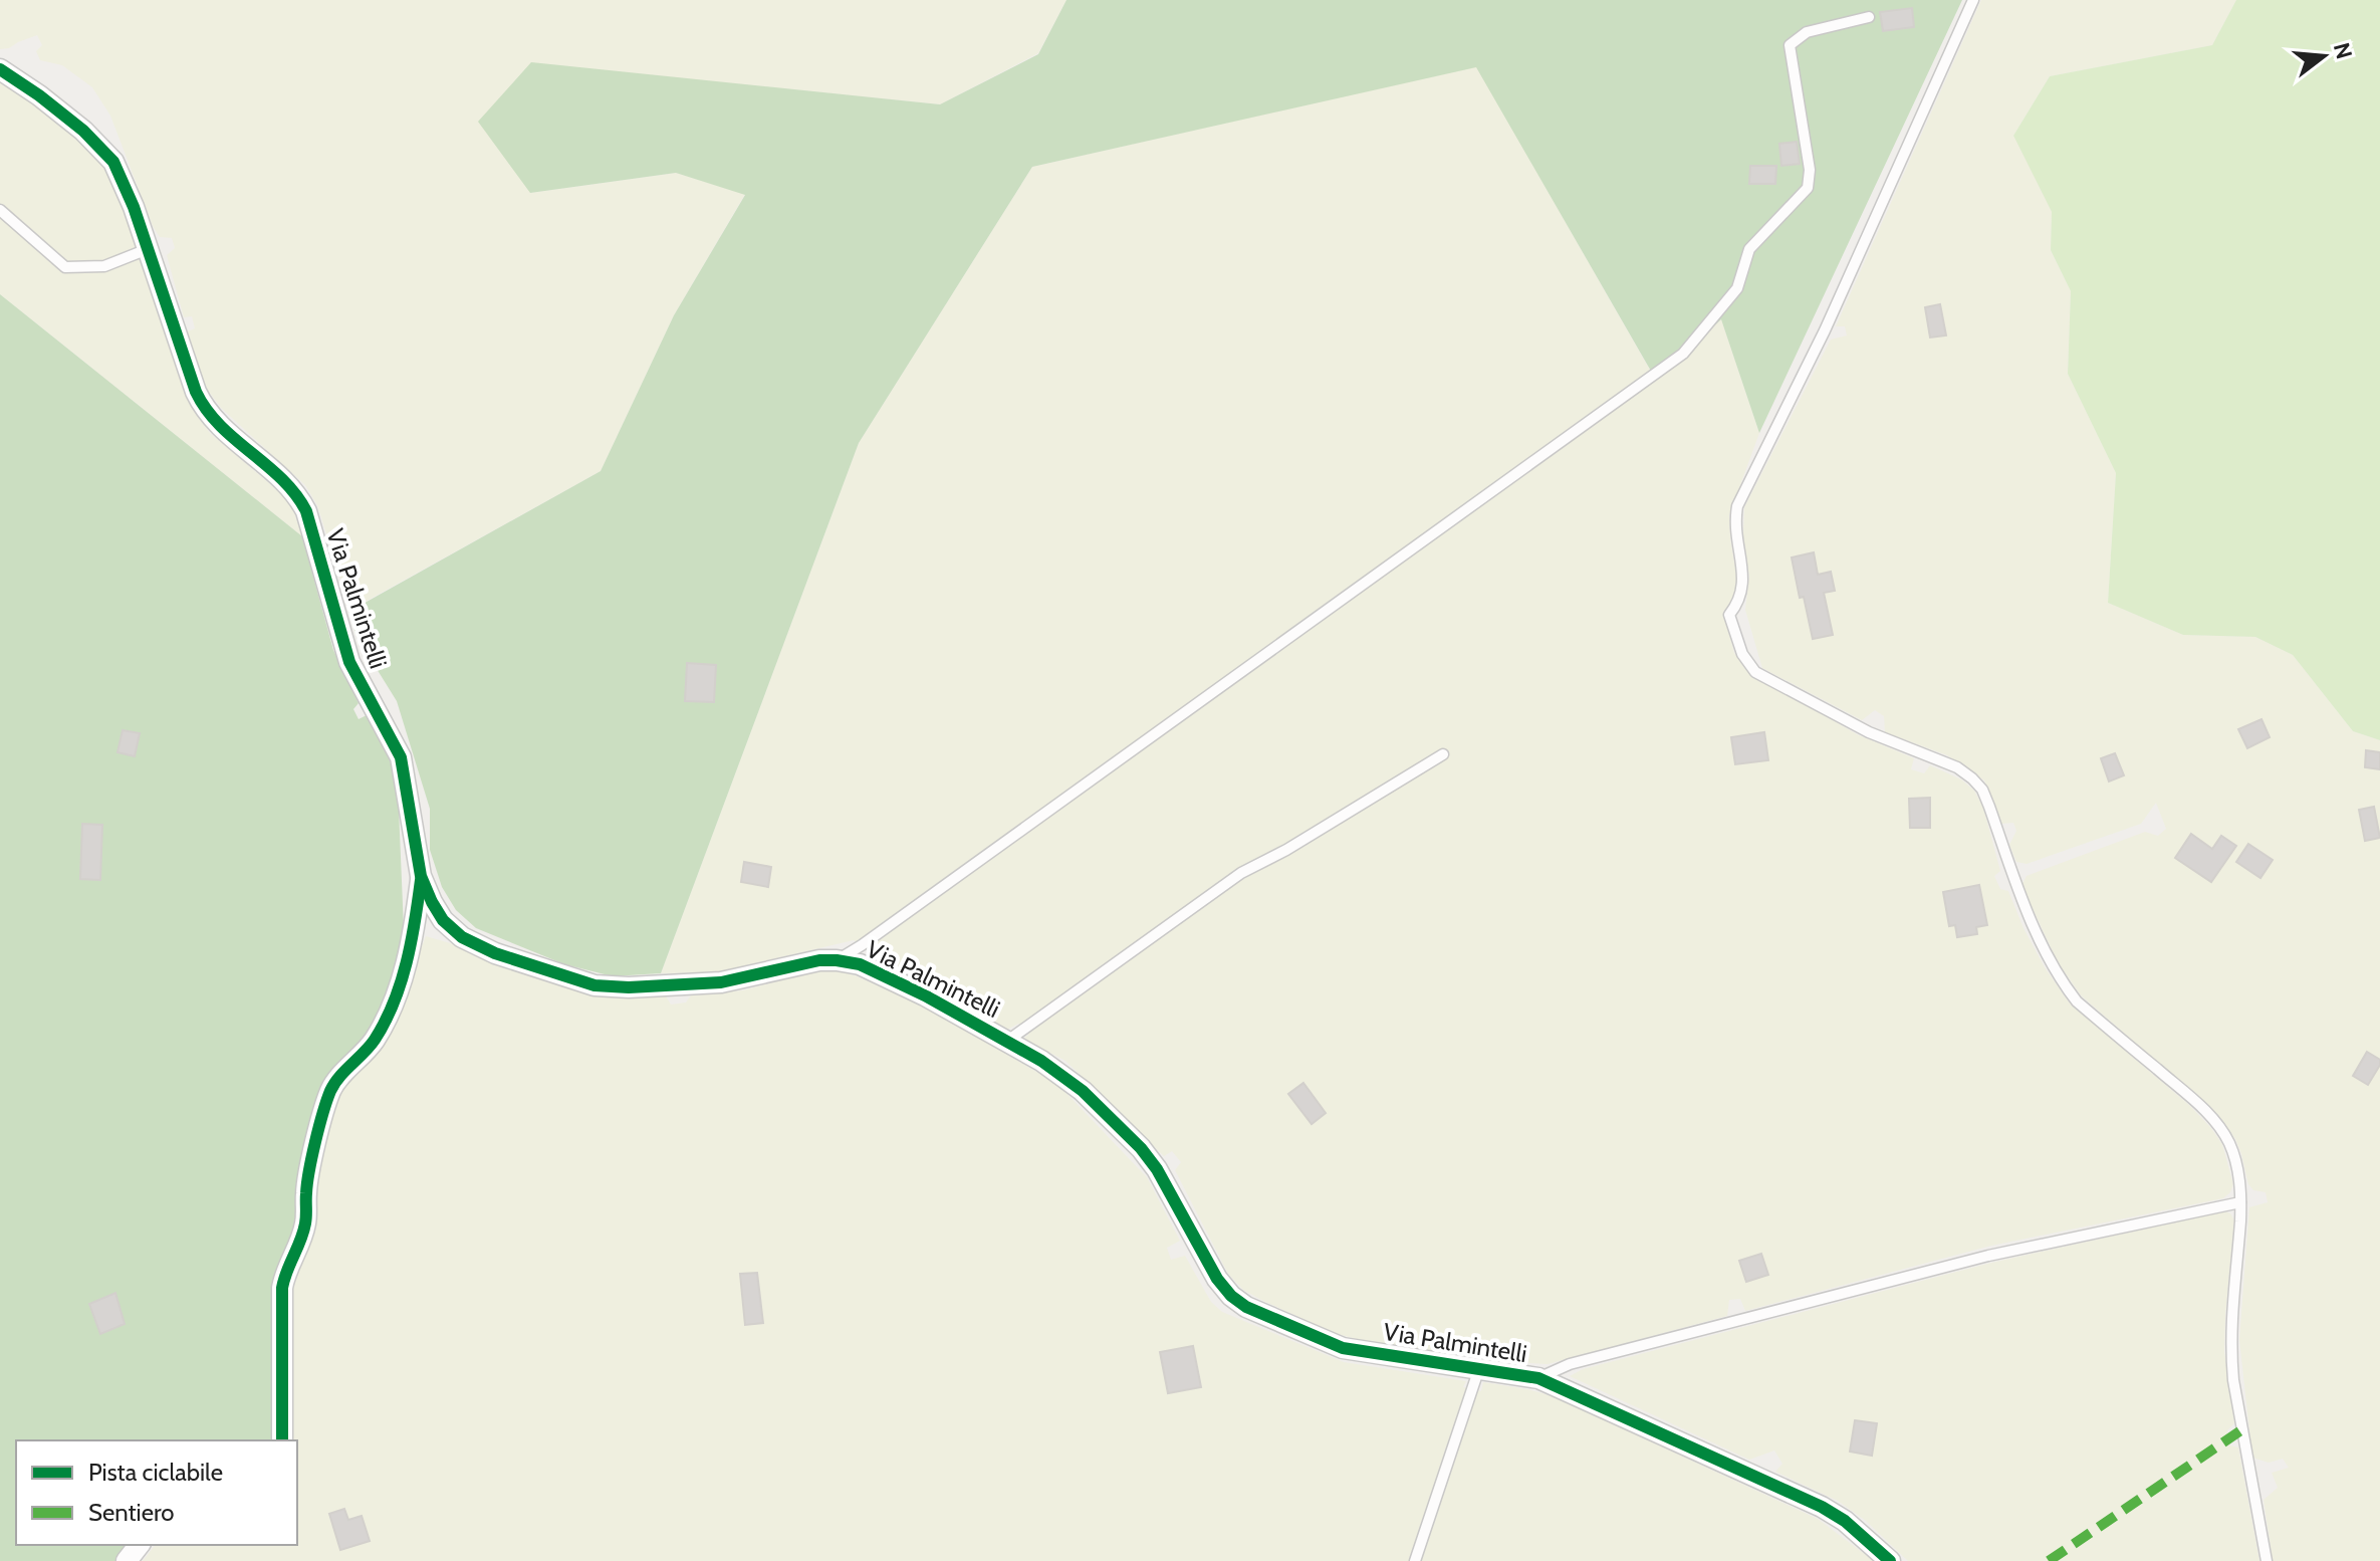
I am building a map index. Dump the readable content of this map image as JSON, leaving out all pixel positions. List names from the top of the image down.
{
  "streets": {
    "street": ["Via Palmintelli"]
  },
  "legend": ["Pista ciclabile", "Sentiero"],
  "north": "right"
}
